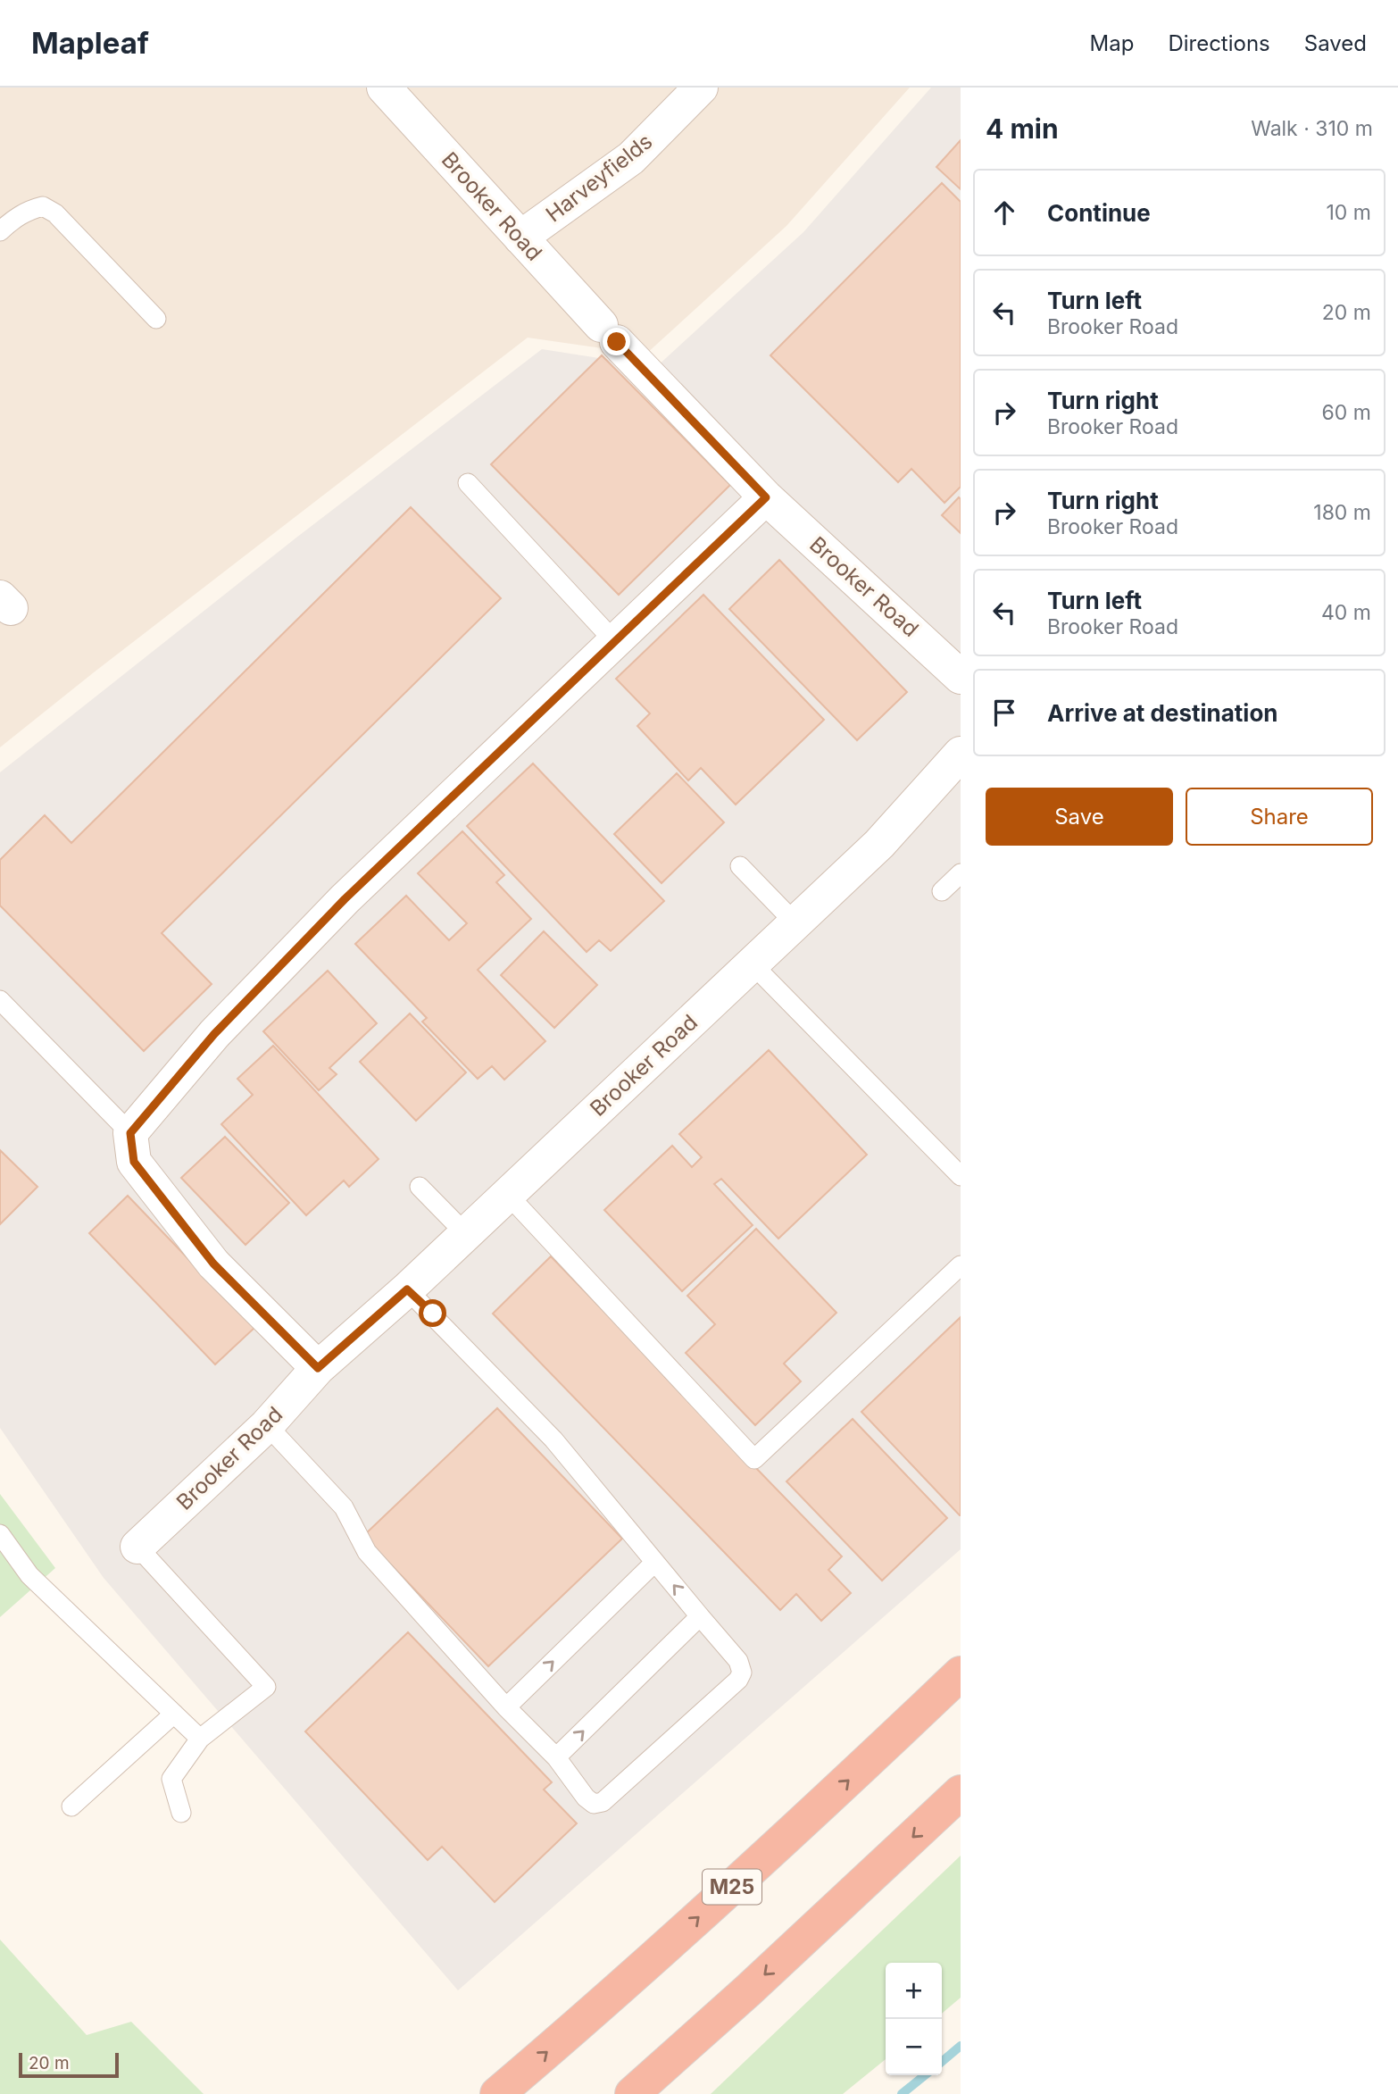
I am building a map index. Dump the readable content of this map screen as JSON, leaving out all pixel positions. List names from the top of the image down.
{
  "streets": {
    "highway": ["M25"],
    "street": ["Harveyfields", "Brooker Road"]
  },
  "crossings": [
    ["Harveyfields", "Brooker Road"]
  ],
  "scale_bar": "20 m",
  "page": {
    "header": "Mapleaf",
    "nav": ["Map", "Directions", "Saved"],
    "heading": ["4 min", "Walk · 310 m"],
    "list": [
      ["Continue", "10 m"],
      ["Turn left", "Brooker Road", "20 m"],
      ["Turn right", "Brooker Road", "60 m"],
      ["Turn right", "Brooker Road", "180 m"],
      ["Turn left", "Brooker Road", "40 m"],
      "Arrive at destination"
    ],
    "buttons": ["Save", "Share"],
    "map_buttons": ["+", "−"],
    "scale": "20 m"
  }
}
